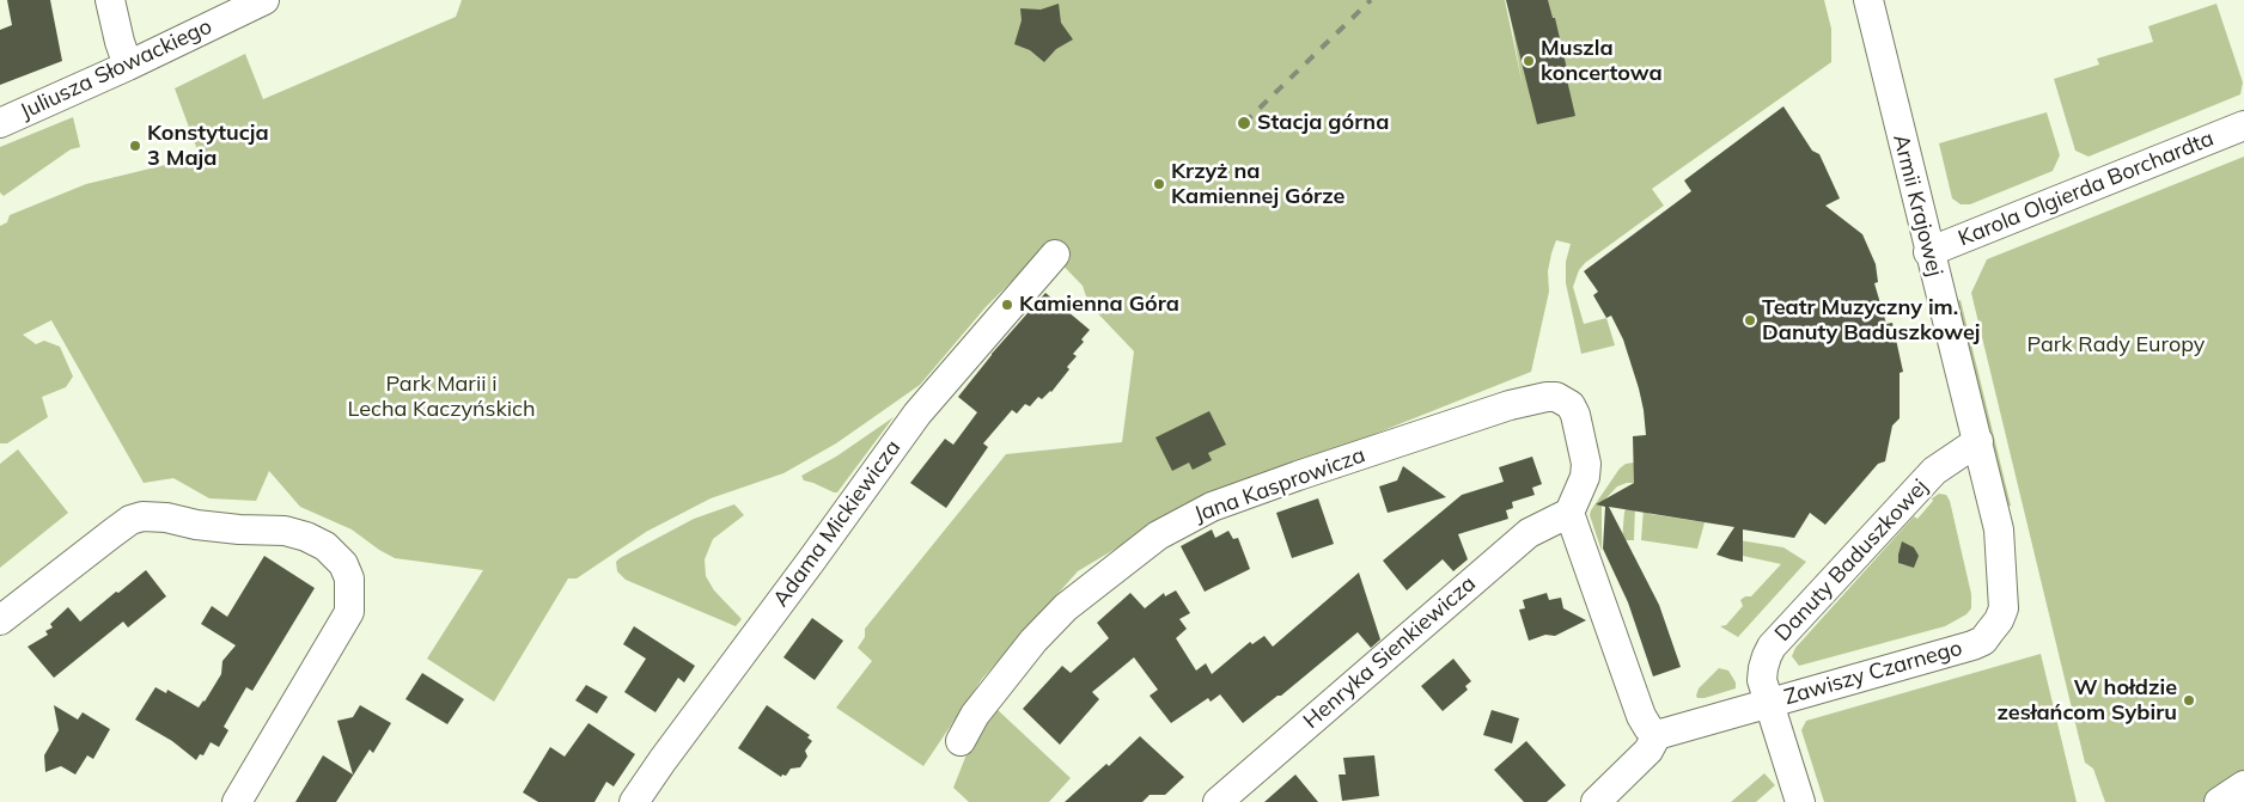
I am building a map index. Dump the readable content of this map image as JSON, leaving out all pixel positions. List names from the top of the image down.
{
  "streets": {
    "street": [
      "Juliusza Słowackiego",
      "Karola Olgierda Borchardta",
      "Armii Krajowej",
      "Jana Kasprowicza",
      "Adama Mickiewicza",
      "Danuty Baduszkowej",
      "Henryka Sienkiewicza",
      "Zawiszy Czarnego"
    ]
  },
  "crossings": [
    ["Karola Olgierda Borchardta", "Armii Krajowej"],
    ["Armii Krajowej", "Danuty Baduszkowej"],
    ["Armii Krajowej", "Zawiszy Czarnego"],
    ["Jana Kasprowicza", "Henryka Sienkiewicza"],
    ["Danuty Baduszkowej", "Zawiszy Czarnego"]
  ],
  "parks": ["Park Rady Europy", "Park Marii i Lecha Kaczyńskich"],
  "places": [
    "Muszla koncertowa",
    "Stacja górna",
    "Konstytucja 3 Maja",
    "Krzyż na Kamiennej Górze",
    "Kamienna Góra",
    "Teatr Muzyczny im. Danuty Baduszkowej",
    "W hołdzie zesłańcom Sybiru"
  ]
}
